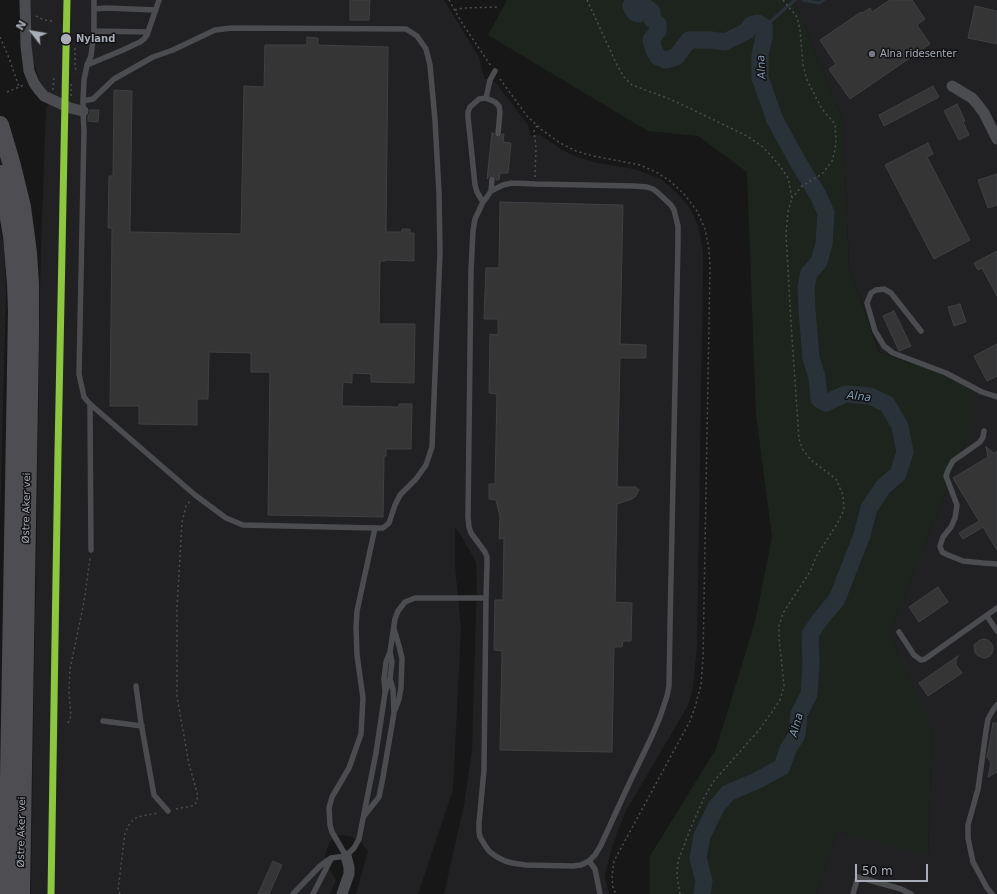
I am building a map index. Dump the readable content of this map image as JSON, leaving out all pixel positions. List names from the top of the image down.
{
  "streets": {
    "highway": ["Østre Aker vei"]
  },
  "water": ["Alna"],
  "places": ["Nyland", "Alna ridesenter"],
  "scale_bar": "50 m",
  "north": "top left"
}
